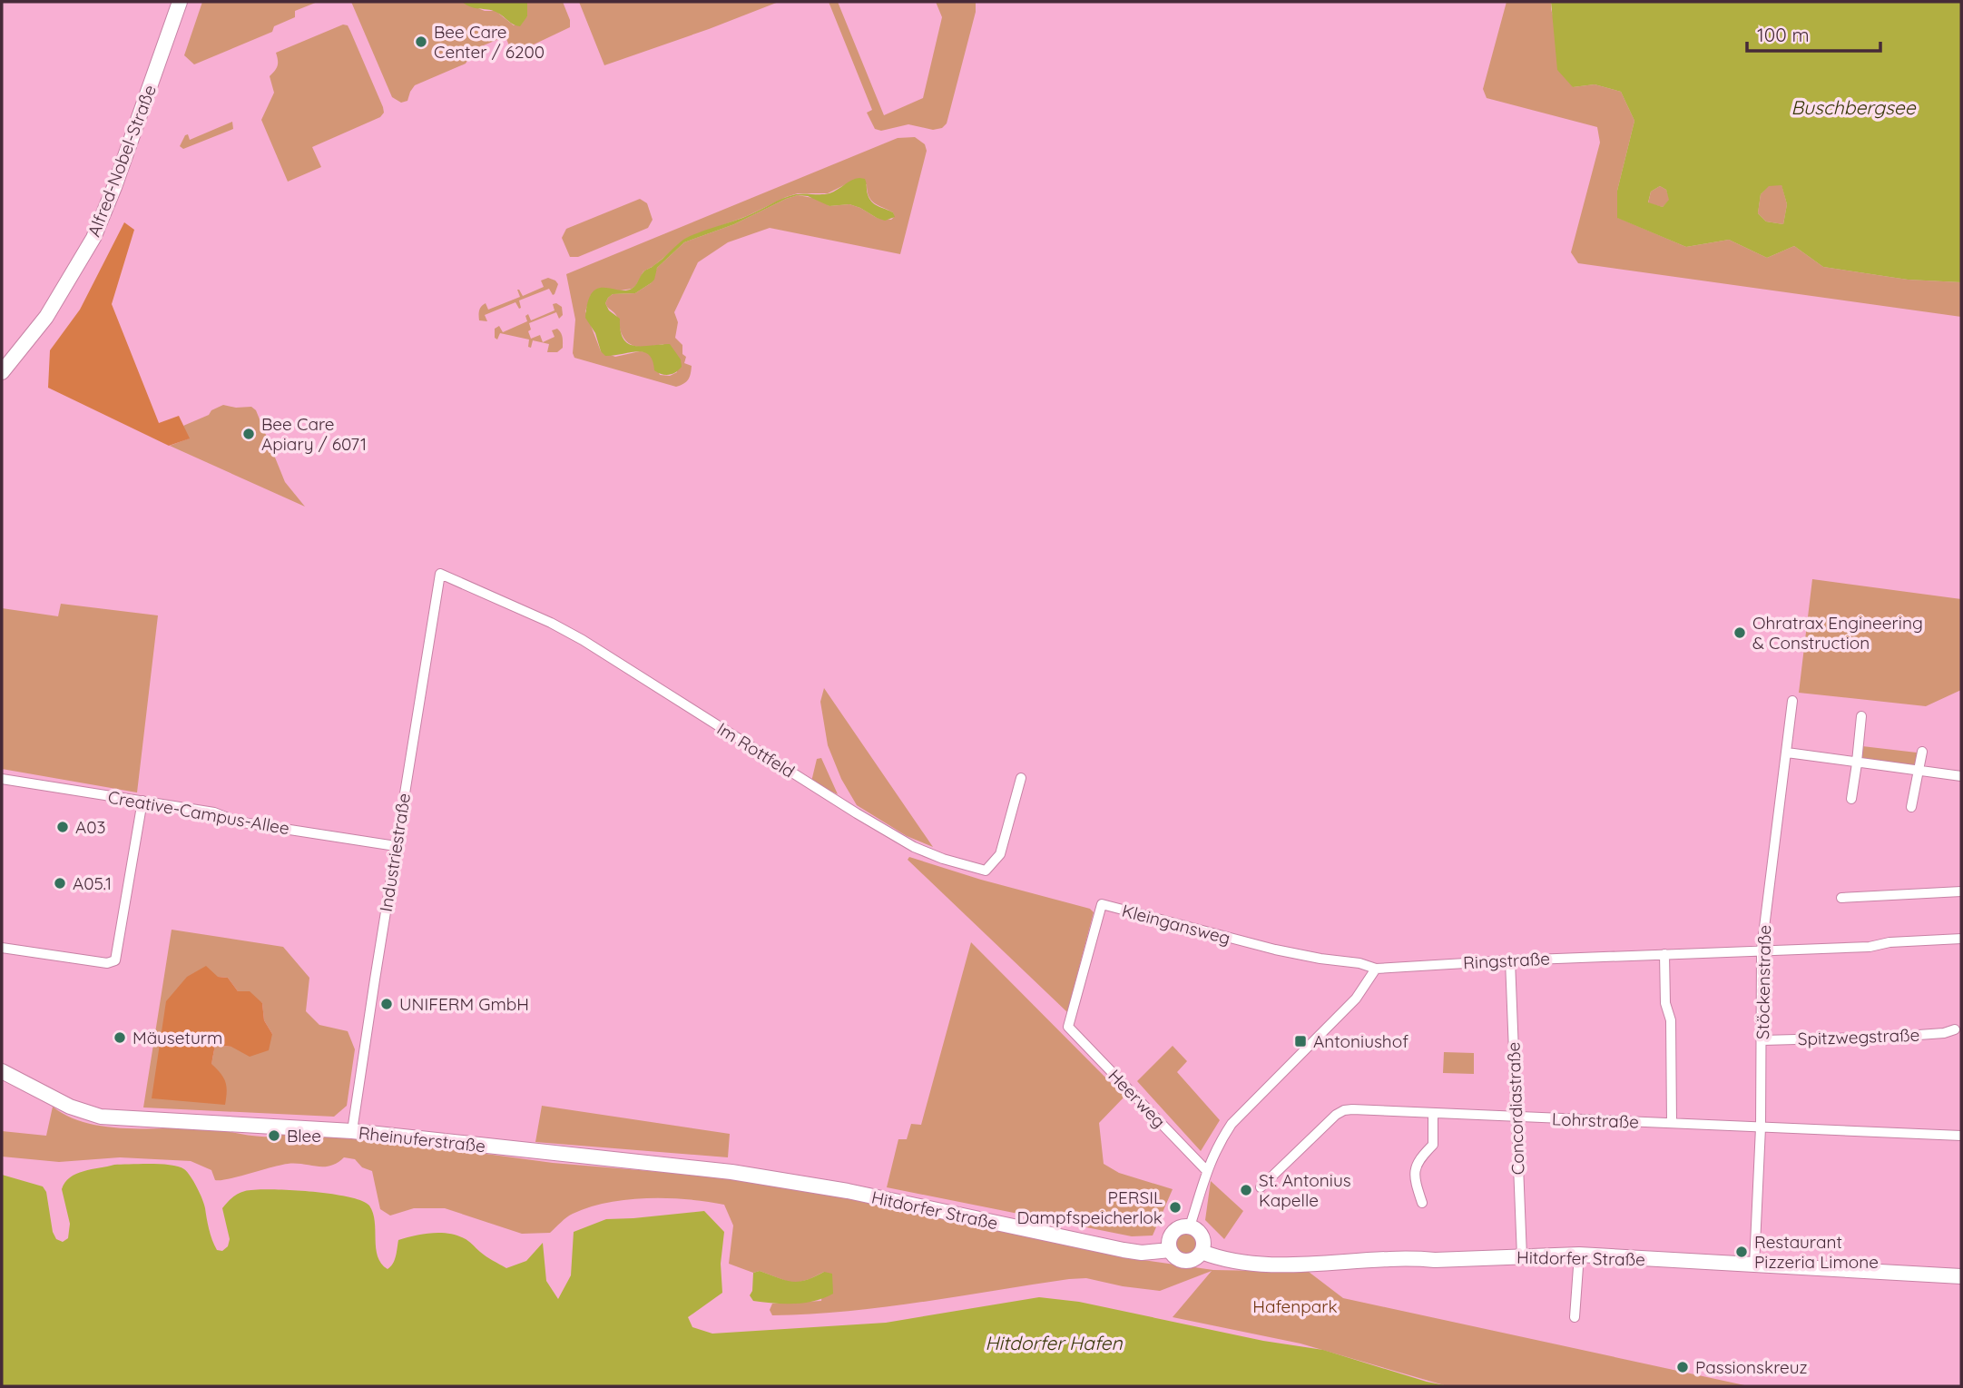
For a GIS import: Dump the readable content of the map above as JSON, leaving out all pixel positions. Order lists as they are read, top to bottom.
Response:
{
  "streets": {
    "street": [
      "Alfred-Nobel-Straße",
      "Im Rottfeld",
      "Creative-Campus-Allee",
      "Industriestraße",
      "Kleingansweg",
      "Ringstraße",
      "Stöckenstraße",
      "Spitzwegstraße",
      "Heerweg",
      "Concordiastraße",
      "Lohrstraße",
      "Rheinuferstraße",
      "Hitdorfer Straße"
    ]
  },
  "crossings": [
    ["Im Rottfeld", "Industriestraße"],
    ["Creative-Campus-Allee", "Industriestraße"],
    ["Industriestraße", "Rheinuferstraße"],
    ["Kleingansweg", "Ringstraße"],
    ["Kleingansweg", "Heerweg"],
    ["Ringstraße", "Stöckenstraße"],
    ["Ringstraße", "Concordiastraße"],
    ["Stöckenstraße", "Spitzwegstraße"],
    ["Stöckenstraße", "Lohrstraße"],
    ["Stöckenstraße", "Hitdorfer Straße"],
    ["Concordiastraße", "Lohrstraße"],
    ["Concordiastraße", "Hitdorfer Straße"],
    ["Rheinuferstraße", "Hitdorfer Straße"]
  ],
  "water": ["Buschbergsee", "Hitdorfer Hafen"],
  "parks": ["Hafenpark"],
  "places": {
    "other": [
      "Bee Care Center / 6200",
      "Bee Care Apiary / 6071",
      "Ohratrax Engineering & Construction",
      "A03",
      "A05.1",
      "UNIFERM GmbH",
      "Mäuseturm",
      "Blee",
      "St. Antonius Kapelle",
      "PERSIL Dampfspeicherlok",
      "Restaurant Pizzeria Limone",
      "Passionskreuz"
    ],
    "transit": ["Antoniushof"]
  },
  "scale_bar": "100 m"
}
